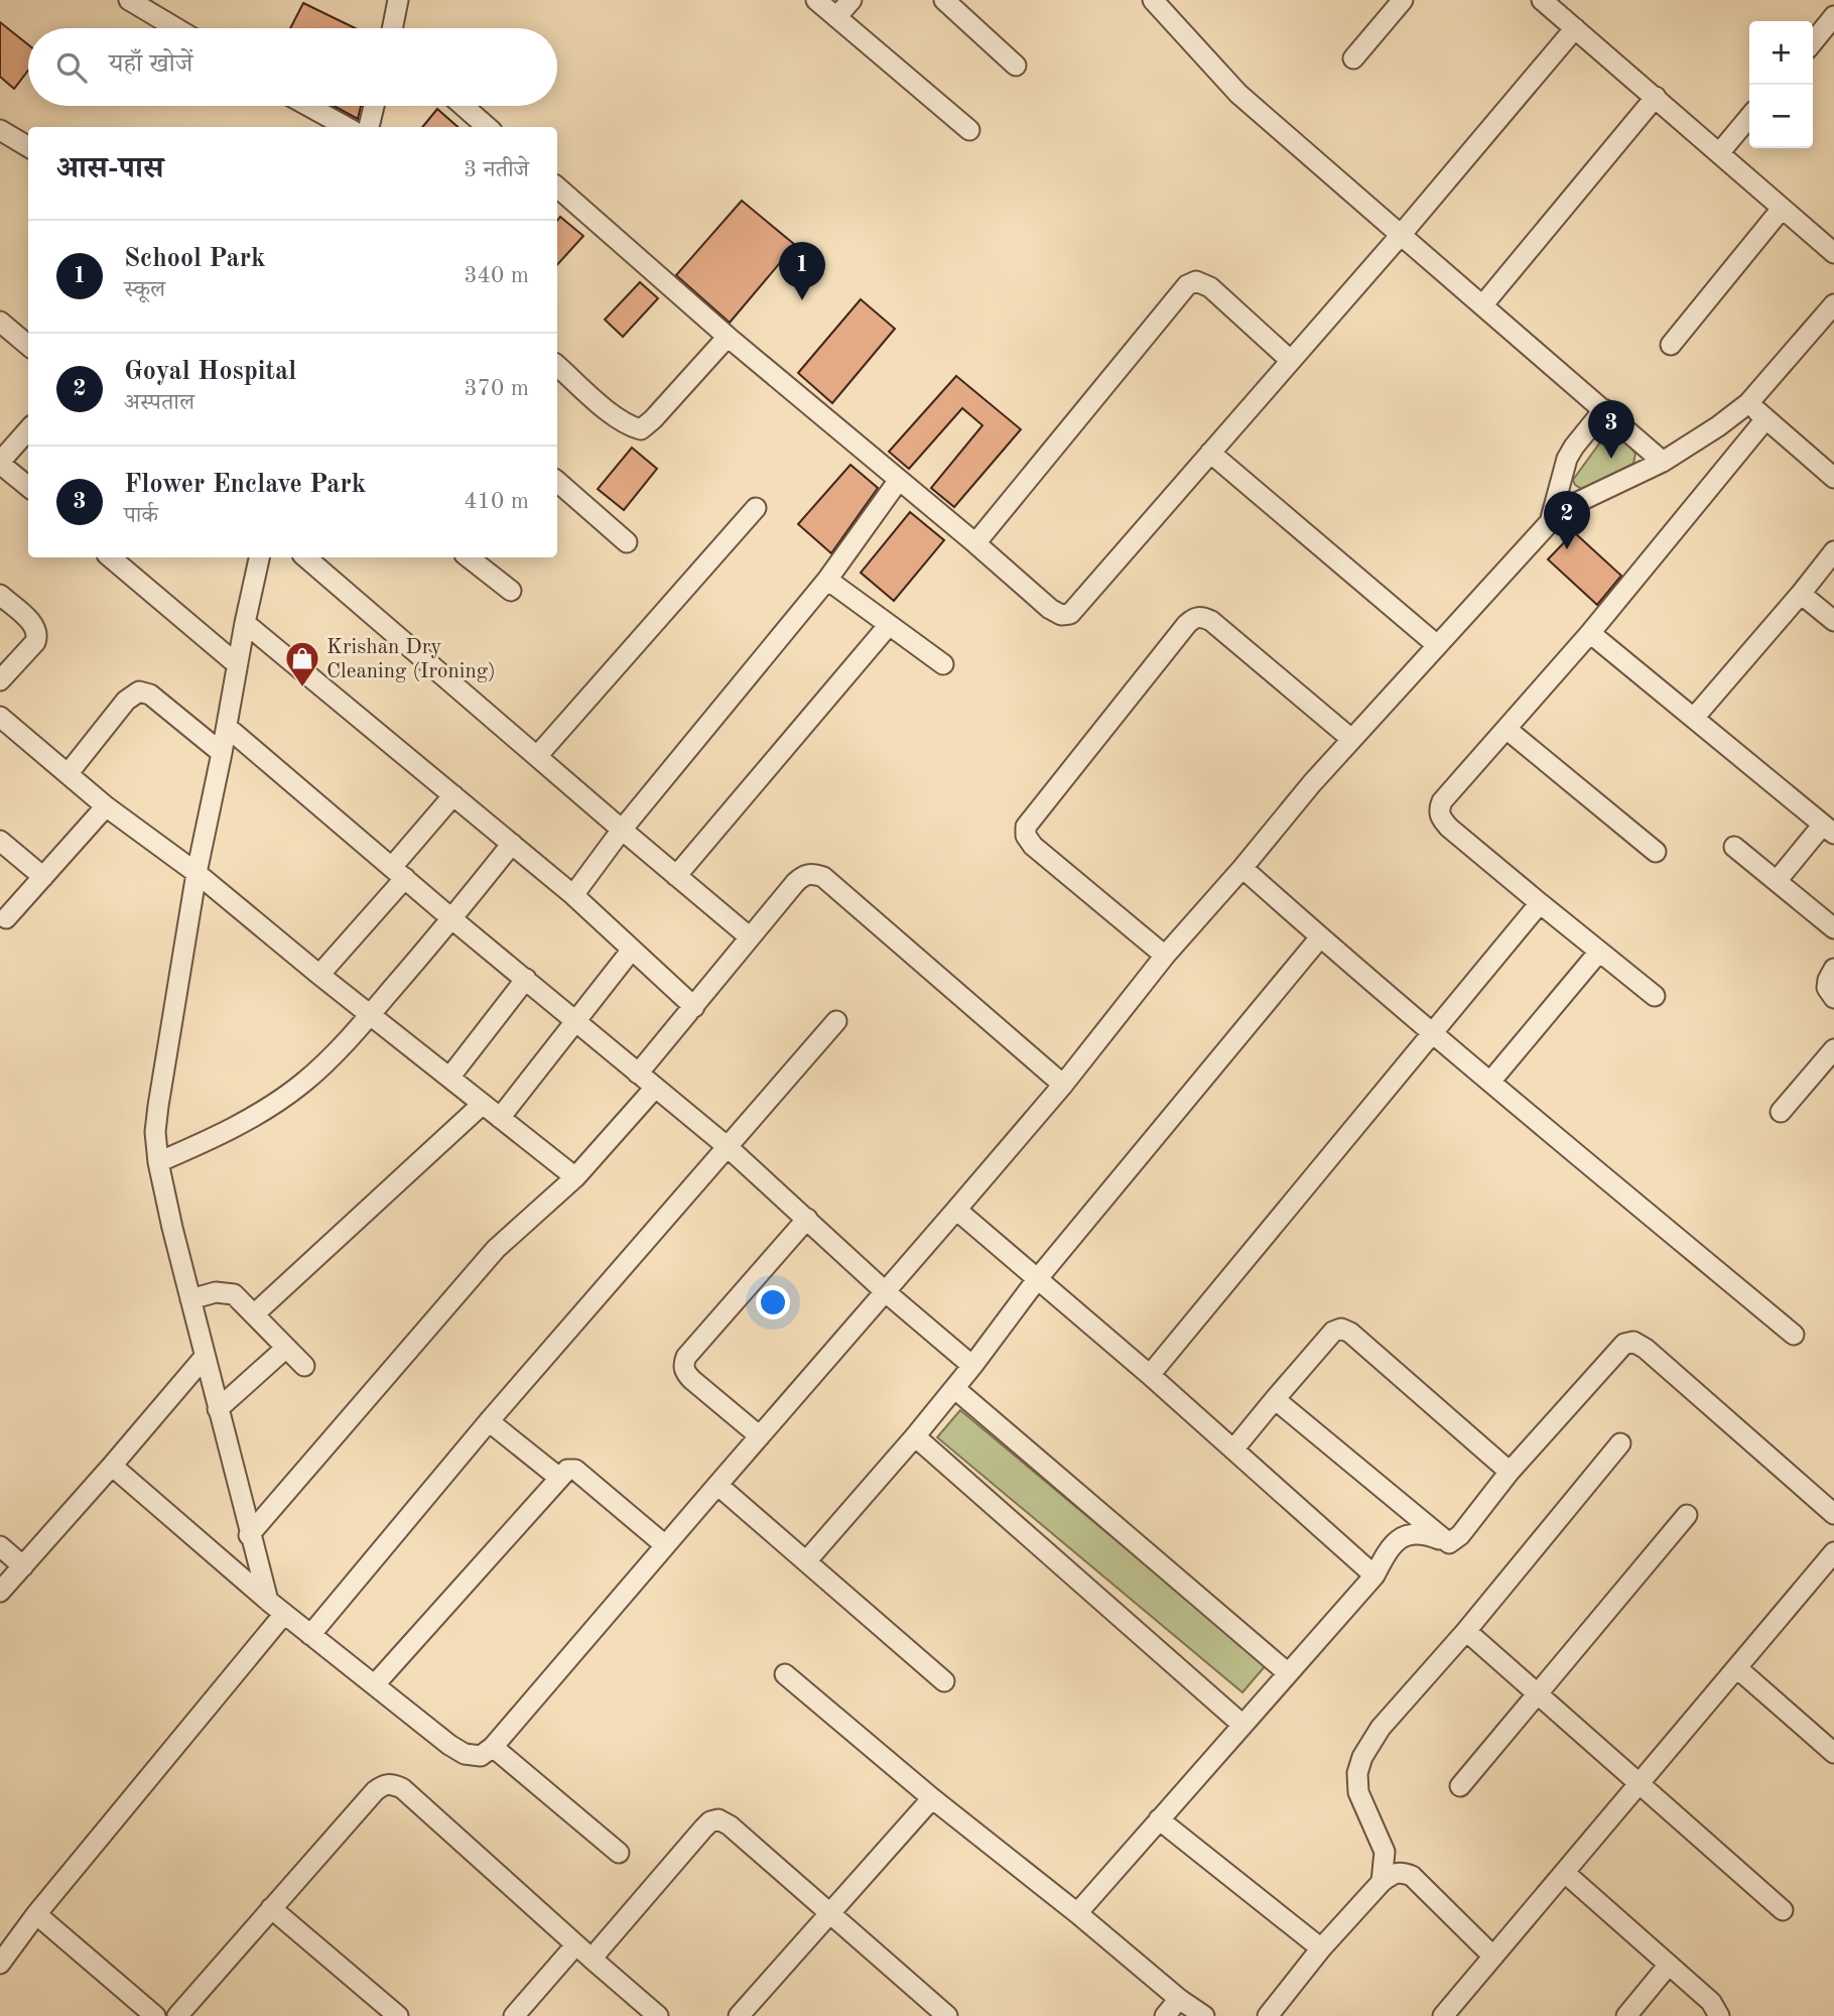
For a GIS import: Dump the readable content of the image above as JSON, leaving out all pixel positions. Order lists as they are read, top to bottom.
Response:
{
  "places": {
    "shop": ["Krishan Dry Cleaning (Ironing)"]
  },
  "page": {
    "map_buttons": ["+", "−"],
    "search": "यहाँ खोजें",
    "heading": ["आस-पास", "3 नतीजे"],
    "list": [
      {
        "mark": "1",
        "name": "School Park",
        "note": "स्कूल",
        "value": "340 m"
      },
      {
        "mark": "2",
        "name": "Goyal Hospital",
        "note": "अस्पताल",
        "value": "370 m"
      },
      {
        "mark": "3",
        "name": "Flower Enclave Park",
        "note": "पार्क",
        "value": "410 m"
      }
    ],
    "pins": ["1", "3", "2"]
  }
}
